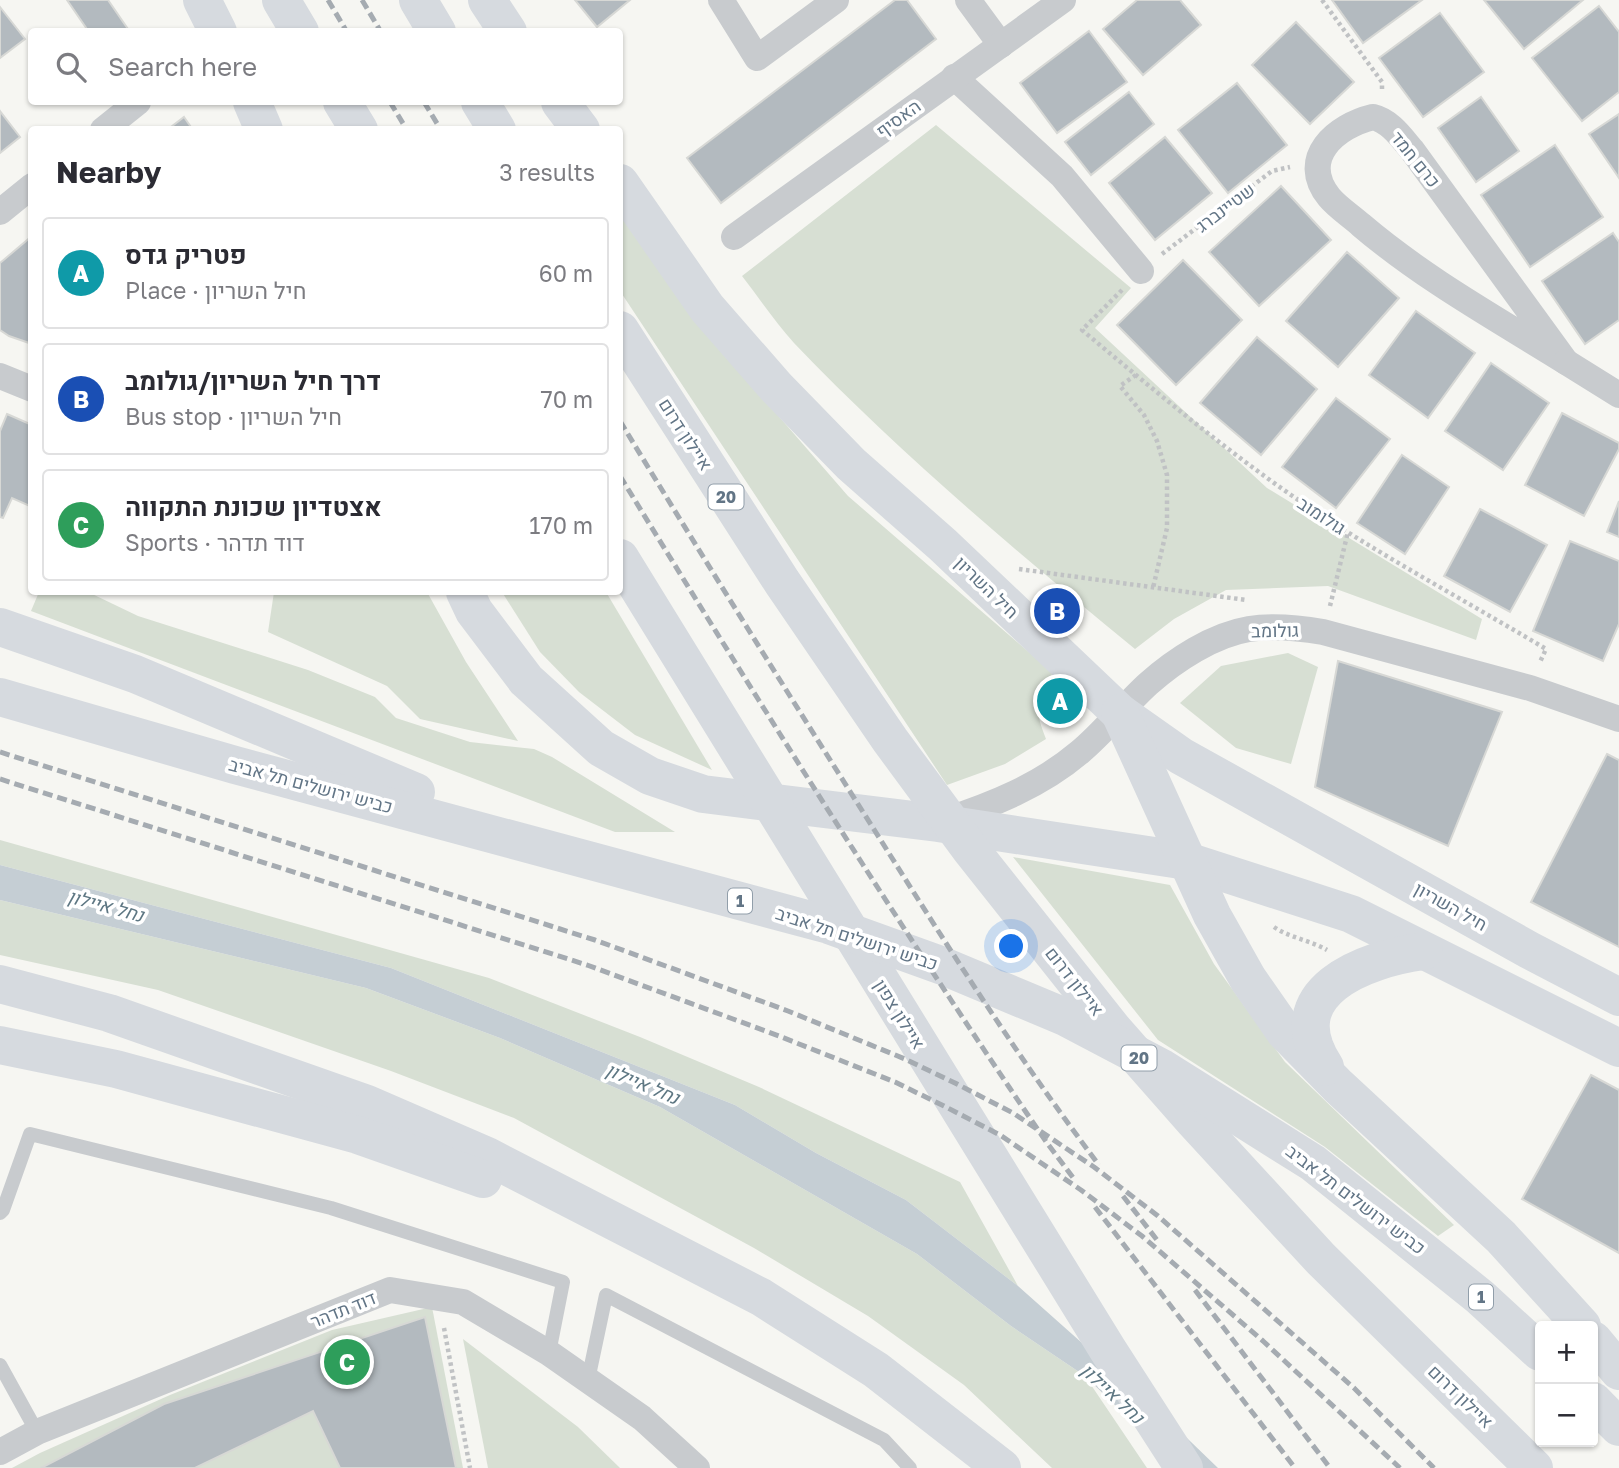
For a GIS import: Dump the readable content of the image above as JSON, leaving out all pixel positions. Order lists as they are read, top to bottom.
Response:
{
  "streets": {
    "main road": [
      "איילון דרום",
      "20",
      "חיל השריון",
      "כביש ירושלים תל אביב",
      "1",
      "איילון צפון"
    ],
    "street": [
      "האסיף",
      "כרם חמד",
      "גולומב",
      "דוד תדהר"
    ],
    "path": ["שטיינברג", "גולומוב"]
  },
  "crossings": [
    ["כרם חמד", "שטיינברג"],
    ["שטיינברג", "גולומוב"],
    ["גולומוב", "גולומב"],
    ["חיל השריון", "גולומב"]
  ],
  "water": ["נחל איילון"],
  "page": {
    "search": "Search here",
    "heading": ["Nearby", "3 results"],
    "list": [
      {
        "mark": "A",
        "name": "פטריק גדס",
        "note": "Place · חיל השריון",
        "value": "60 m"
      },
      {
        "mark": "B",
        "name": "דרך חיל השריון/גולומב",
        "note": "Bus stop · חיל השריון",
        "value": "70 m"
      },
      {
        "mark": "C",
        "name": "אצטדיון שכונת התקווה",
        "note": "Sports · דוד תדהר",
        "value": "170 m"
      }
    ],
    "pins": ["B", "A", "C"],
    "map_buttons": ["+", "−"]
  }
}
